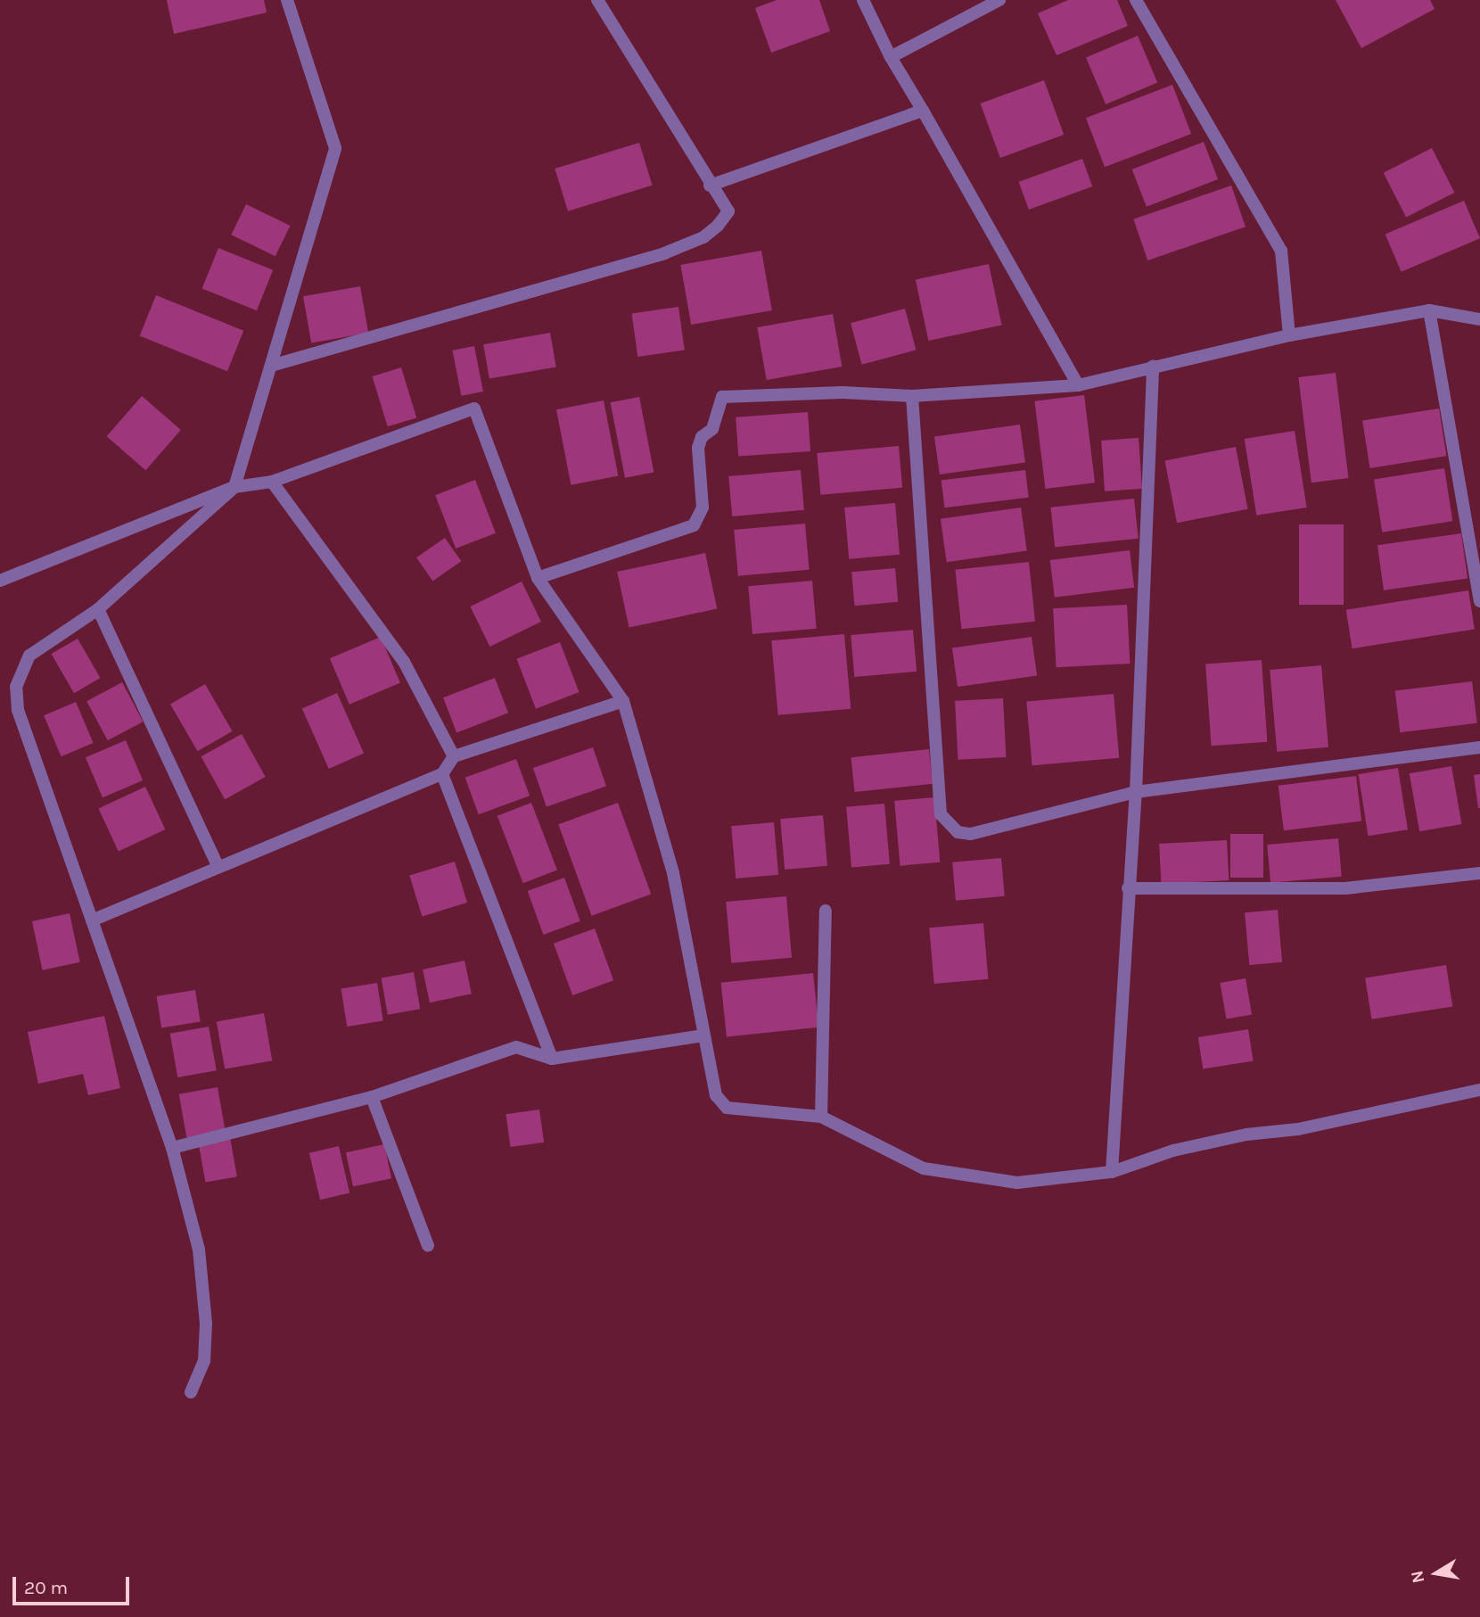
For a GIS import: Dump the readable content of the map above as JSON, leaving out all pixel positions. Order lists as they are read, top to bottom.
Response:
{
  "scale_bar": "20 m",
  "north": "left"
}
